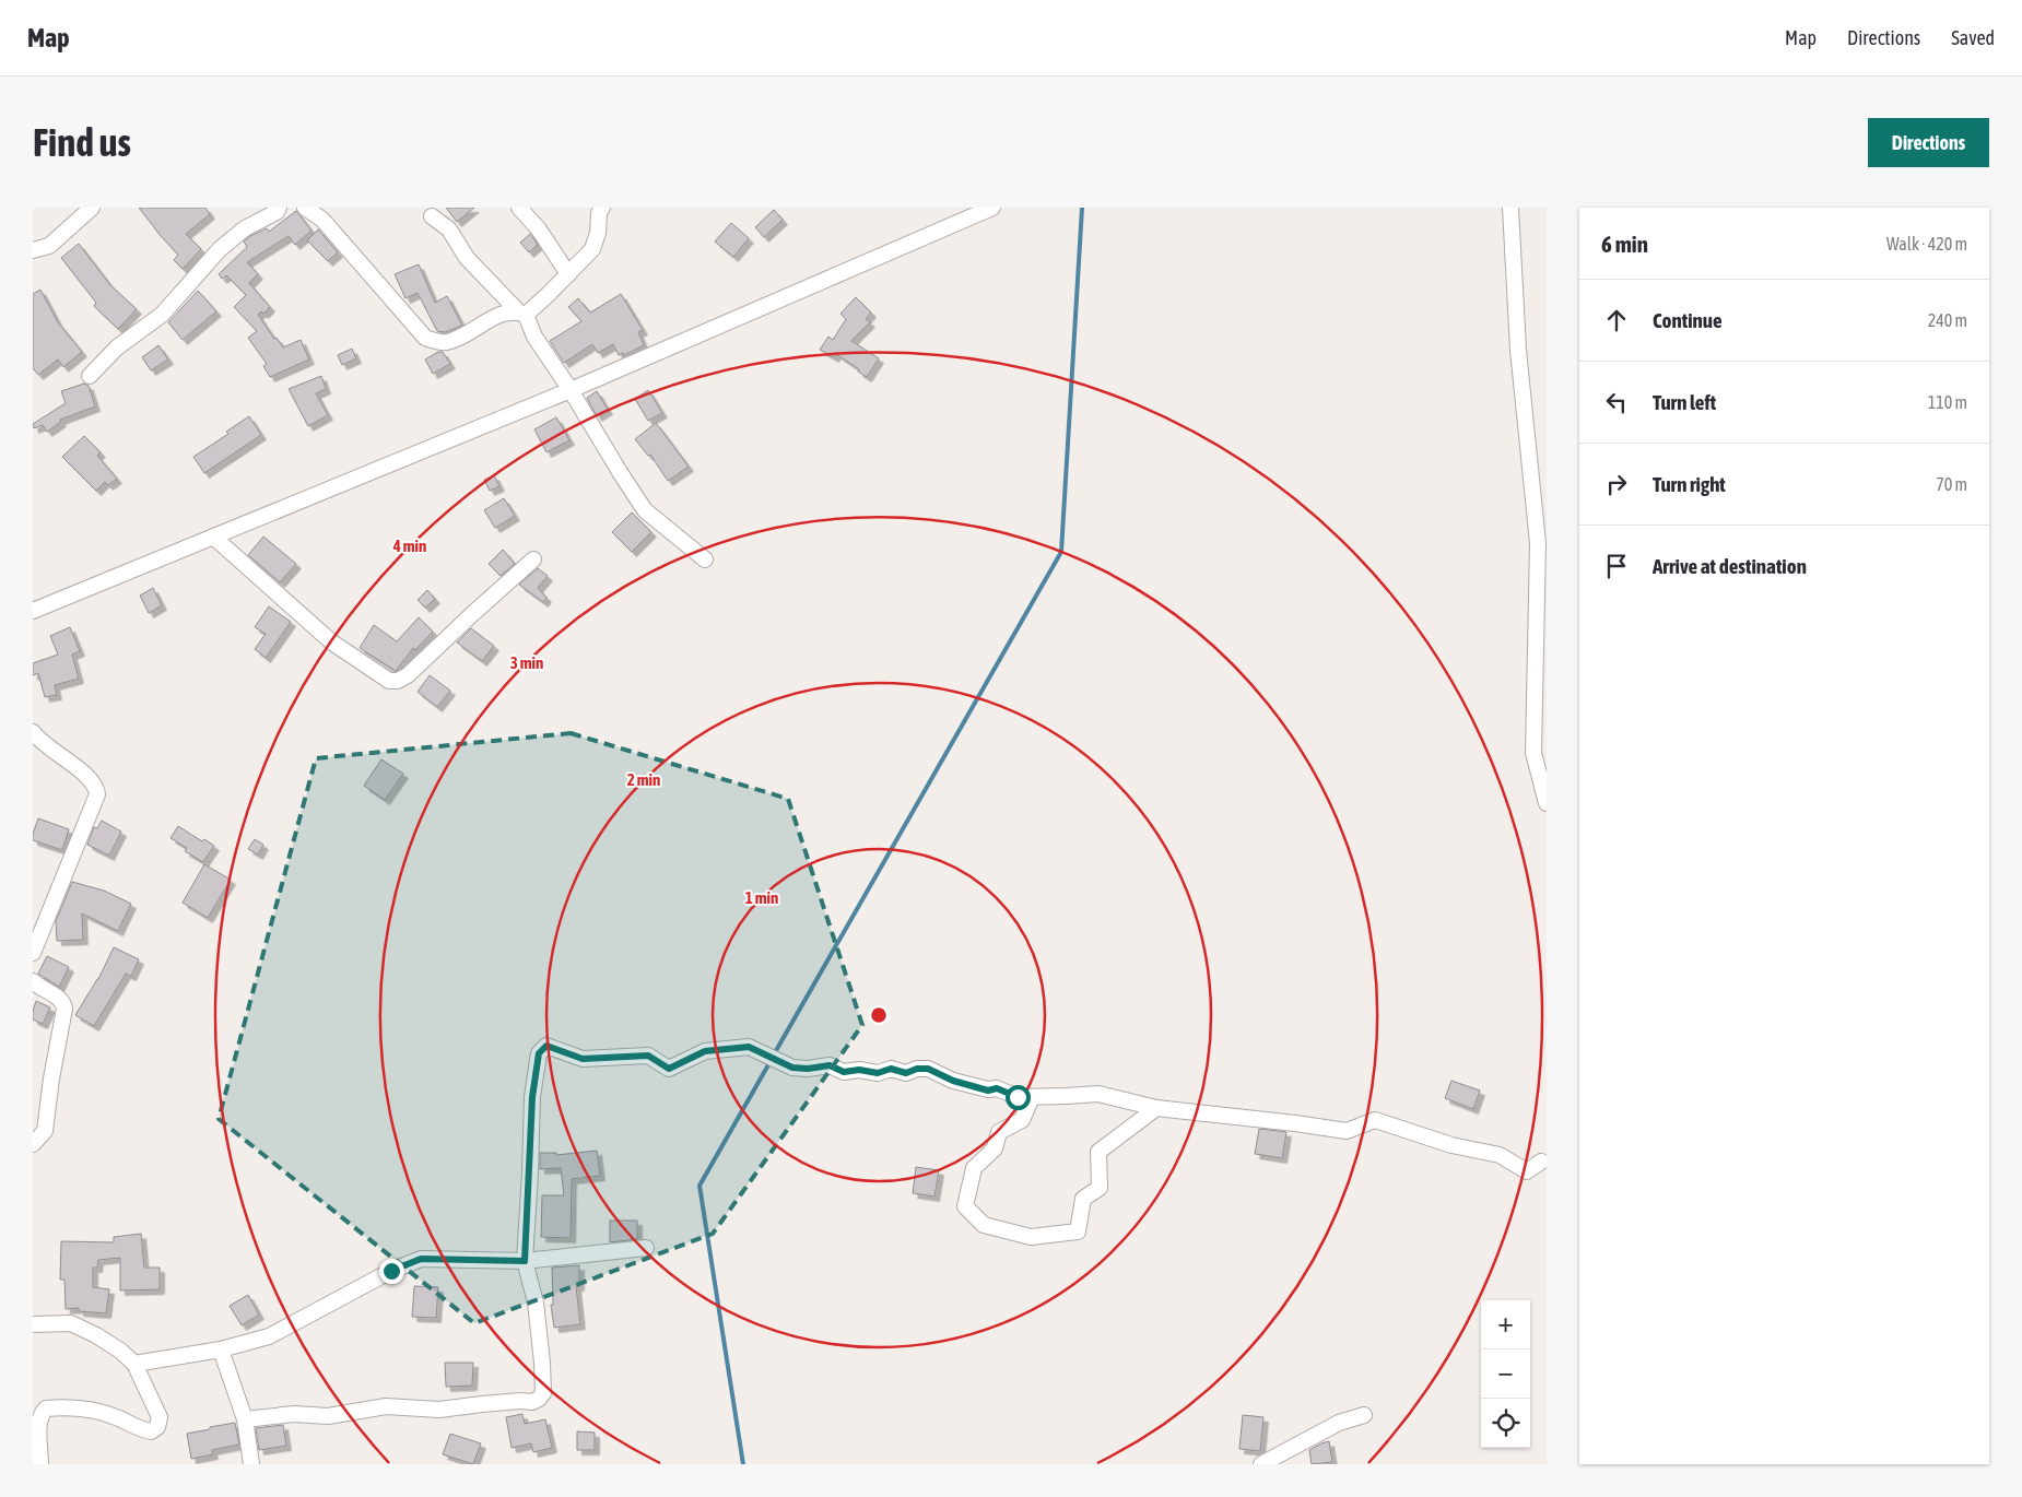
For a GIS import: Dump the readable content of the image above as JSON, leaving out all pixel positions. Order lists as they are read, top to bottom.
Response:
{
  "page": {
    "header": "Map",
    "nav": ["Map", "Directions", "Saved"],
    "buttons": "Directions",
    "title": "Find us",
    "heading": ["6 min", "Walk · 420 m"],
    "list": [
      ["Continue", "240 m"],
      ["Turn left", "110 m"],
      ["Turn right", "70 m"],
      "Arrive at destination"
    ],
    "map_buttons": ["+", "−"]
  },
  "rings": [
    "4 min",
    "3 min",
    "2 min",
    "1 min"
  ]
}
